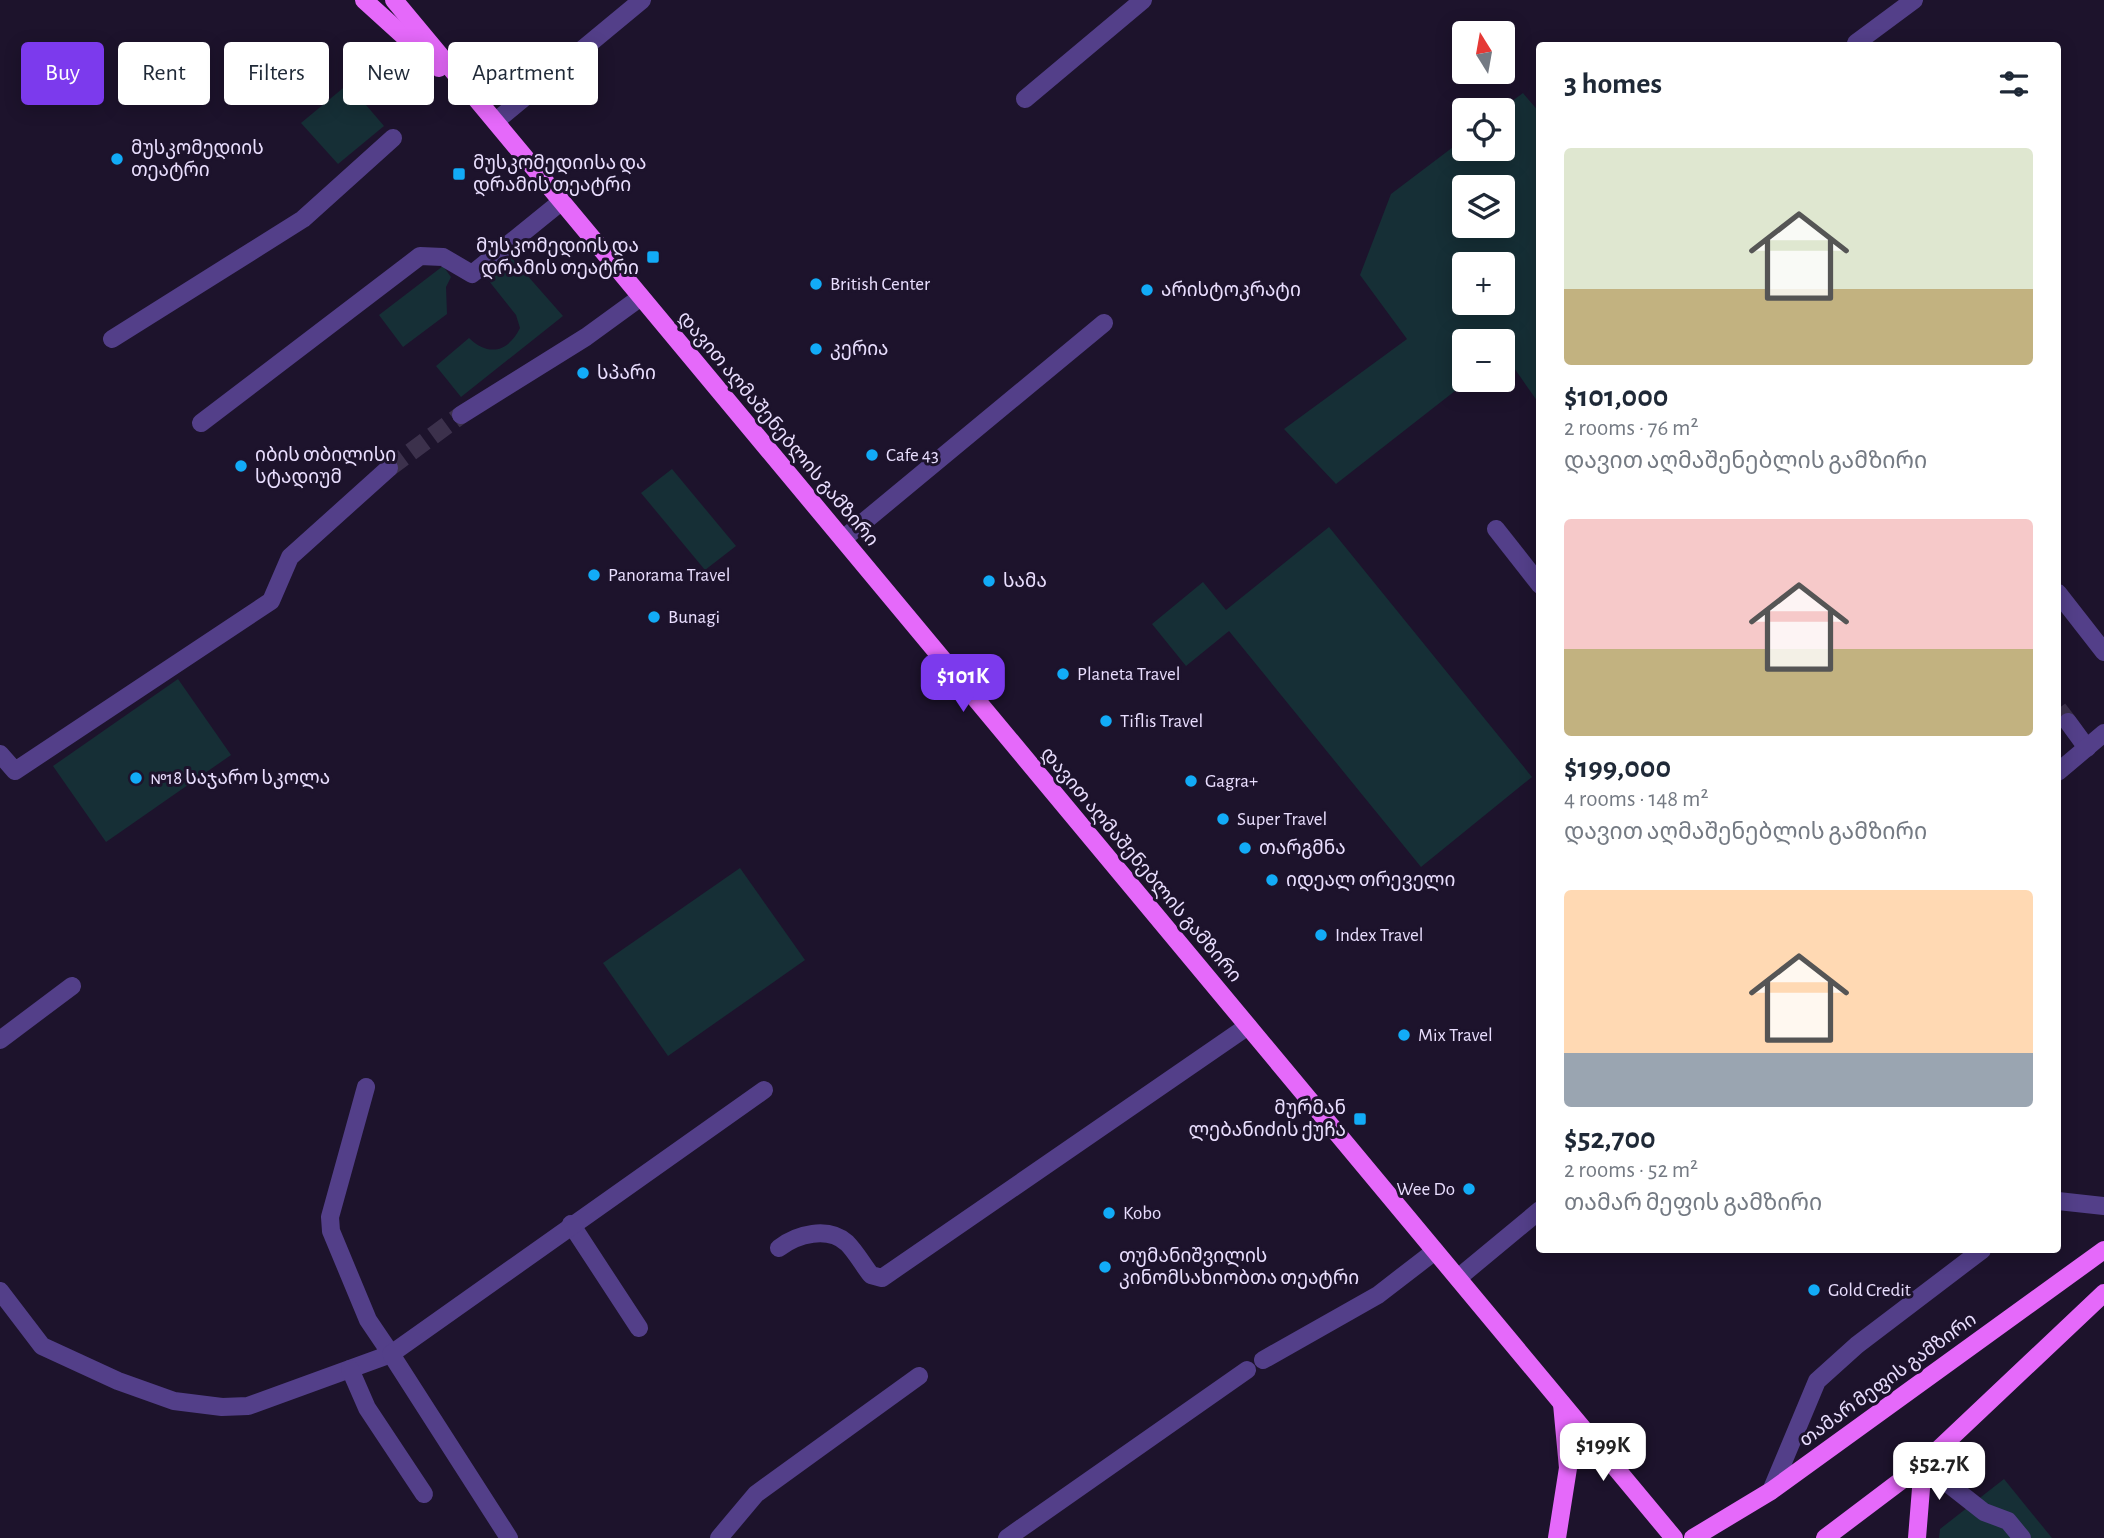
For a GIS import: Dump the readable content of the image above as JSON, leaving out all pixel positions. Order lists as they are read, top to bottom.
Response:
{
  "streets": {
    "main road": ["დავით აღმაშენებლის გამზირი", "თამარ მეფის გამზირი"]
  },
  "places": {
    "other": [
      "მუსკომედიის თეატრი",
      "British Center",
      "არისტოკრატი",
      "კერია",
      "სპარი",
      "Cafe 43",
      "იბის თბილისი სტადიუმ",
      "Panorama Travel",
      "სამა",
      "Bunagi",
      "Planeta Travel",
      "Tiflis Travel",
      "№18 საჯარო სკოლა",
      "Gagra+",
      "Super Travel",
      "თარგმნა",
      "იდეალ თრეველი",
      "Index Travel",
      "Mix Travel",
      "Wee Do",
      "Kobo",
      "თუმანიშვილის კინომსახიობთა თეატრი",
      "Gold Credit"
    ],
    "transit": ["მუსკომედიისა და დრამის თეატრი", "მუსკომედიის და დრამის თეატრი", "მურმან ლებანიძის ქუჩა"]
  },
  "north": "top",
  "page": {
    "map_buttons": ["+", "−"],
    "chip": [
      "Buy",
      "Rent",
      "Filters",
      "New",
      "Apartment"
    ],
    "heading": "3 homes",
    "list": [
      {
        "name": "$101,000",
        "note": "2 rooms · 76 m² · დავით აღმაშენებლის გამზირი"
      },
      {
        "name": "$199,000",
        "note": "4 rooms · 148 m² · დავით აღმაშენებლის გამზირი"
      },
      {
        "name": "$52,700",
        "note": "2 rooms · 52 m² · თამარ მეფის გამზირი"
      }
    ],
    "price": ["$101K", "$199K", "$52.7K"]
  }
}
